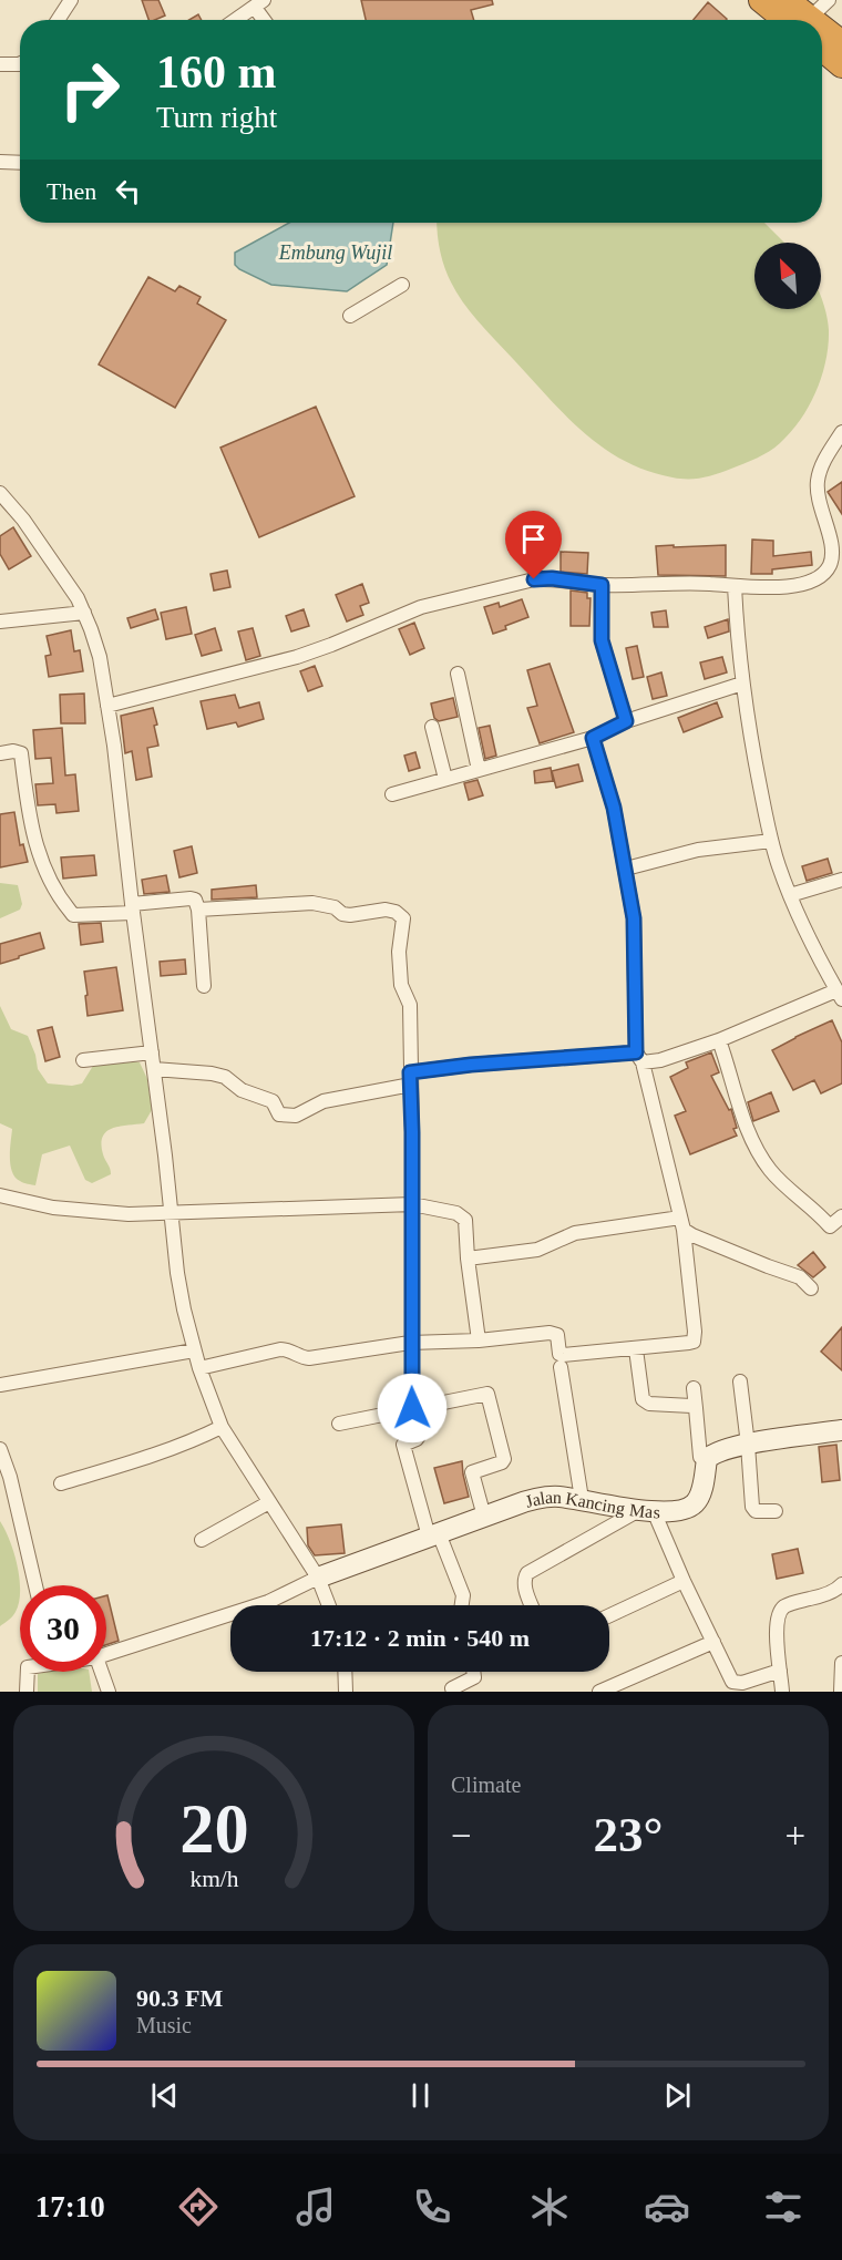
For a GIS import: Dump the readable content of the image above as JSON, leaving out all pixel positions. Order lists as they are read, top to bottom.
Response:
{
  "streets": {
    "street": ["Jalan Kancing Mas"]
  },
  "water": ["Embung Wujil"],
  "north": "top left",
  "page": {
    "turn": ["160 m", "Turn right"],
    "then": "Then",
    "limit": "30",
    "trip": "17:12 · 2 min · 540 m",
    "tile": "Climate",
    "heat": ["−", "23°", "+"],
    "song": ["90.3 FM", "Music"],
    "tabs": "17:10",
    "gauge": ["20", "km/h"]
  }
}
